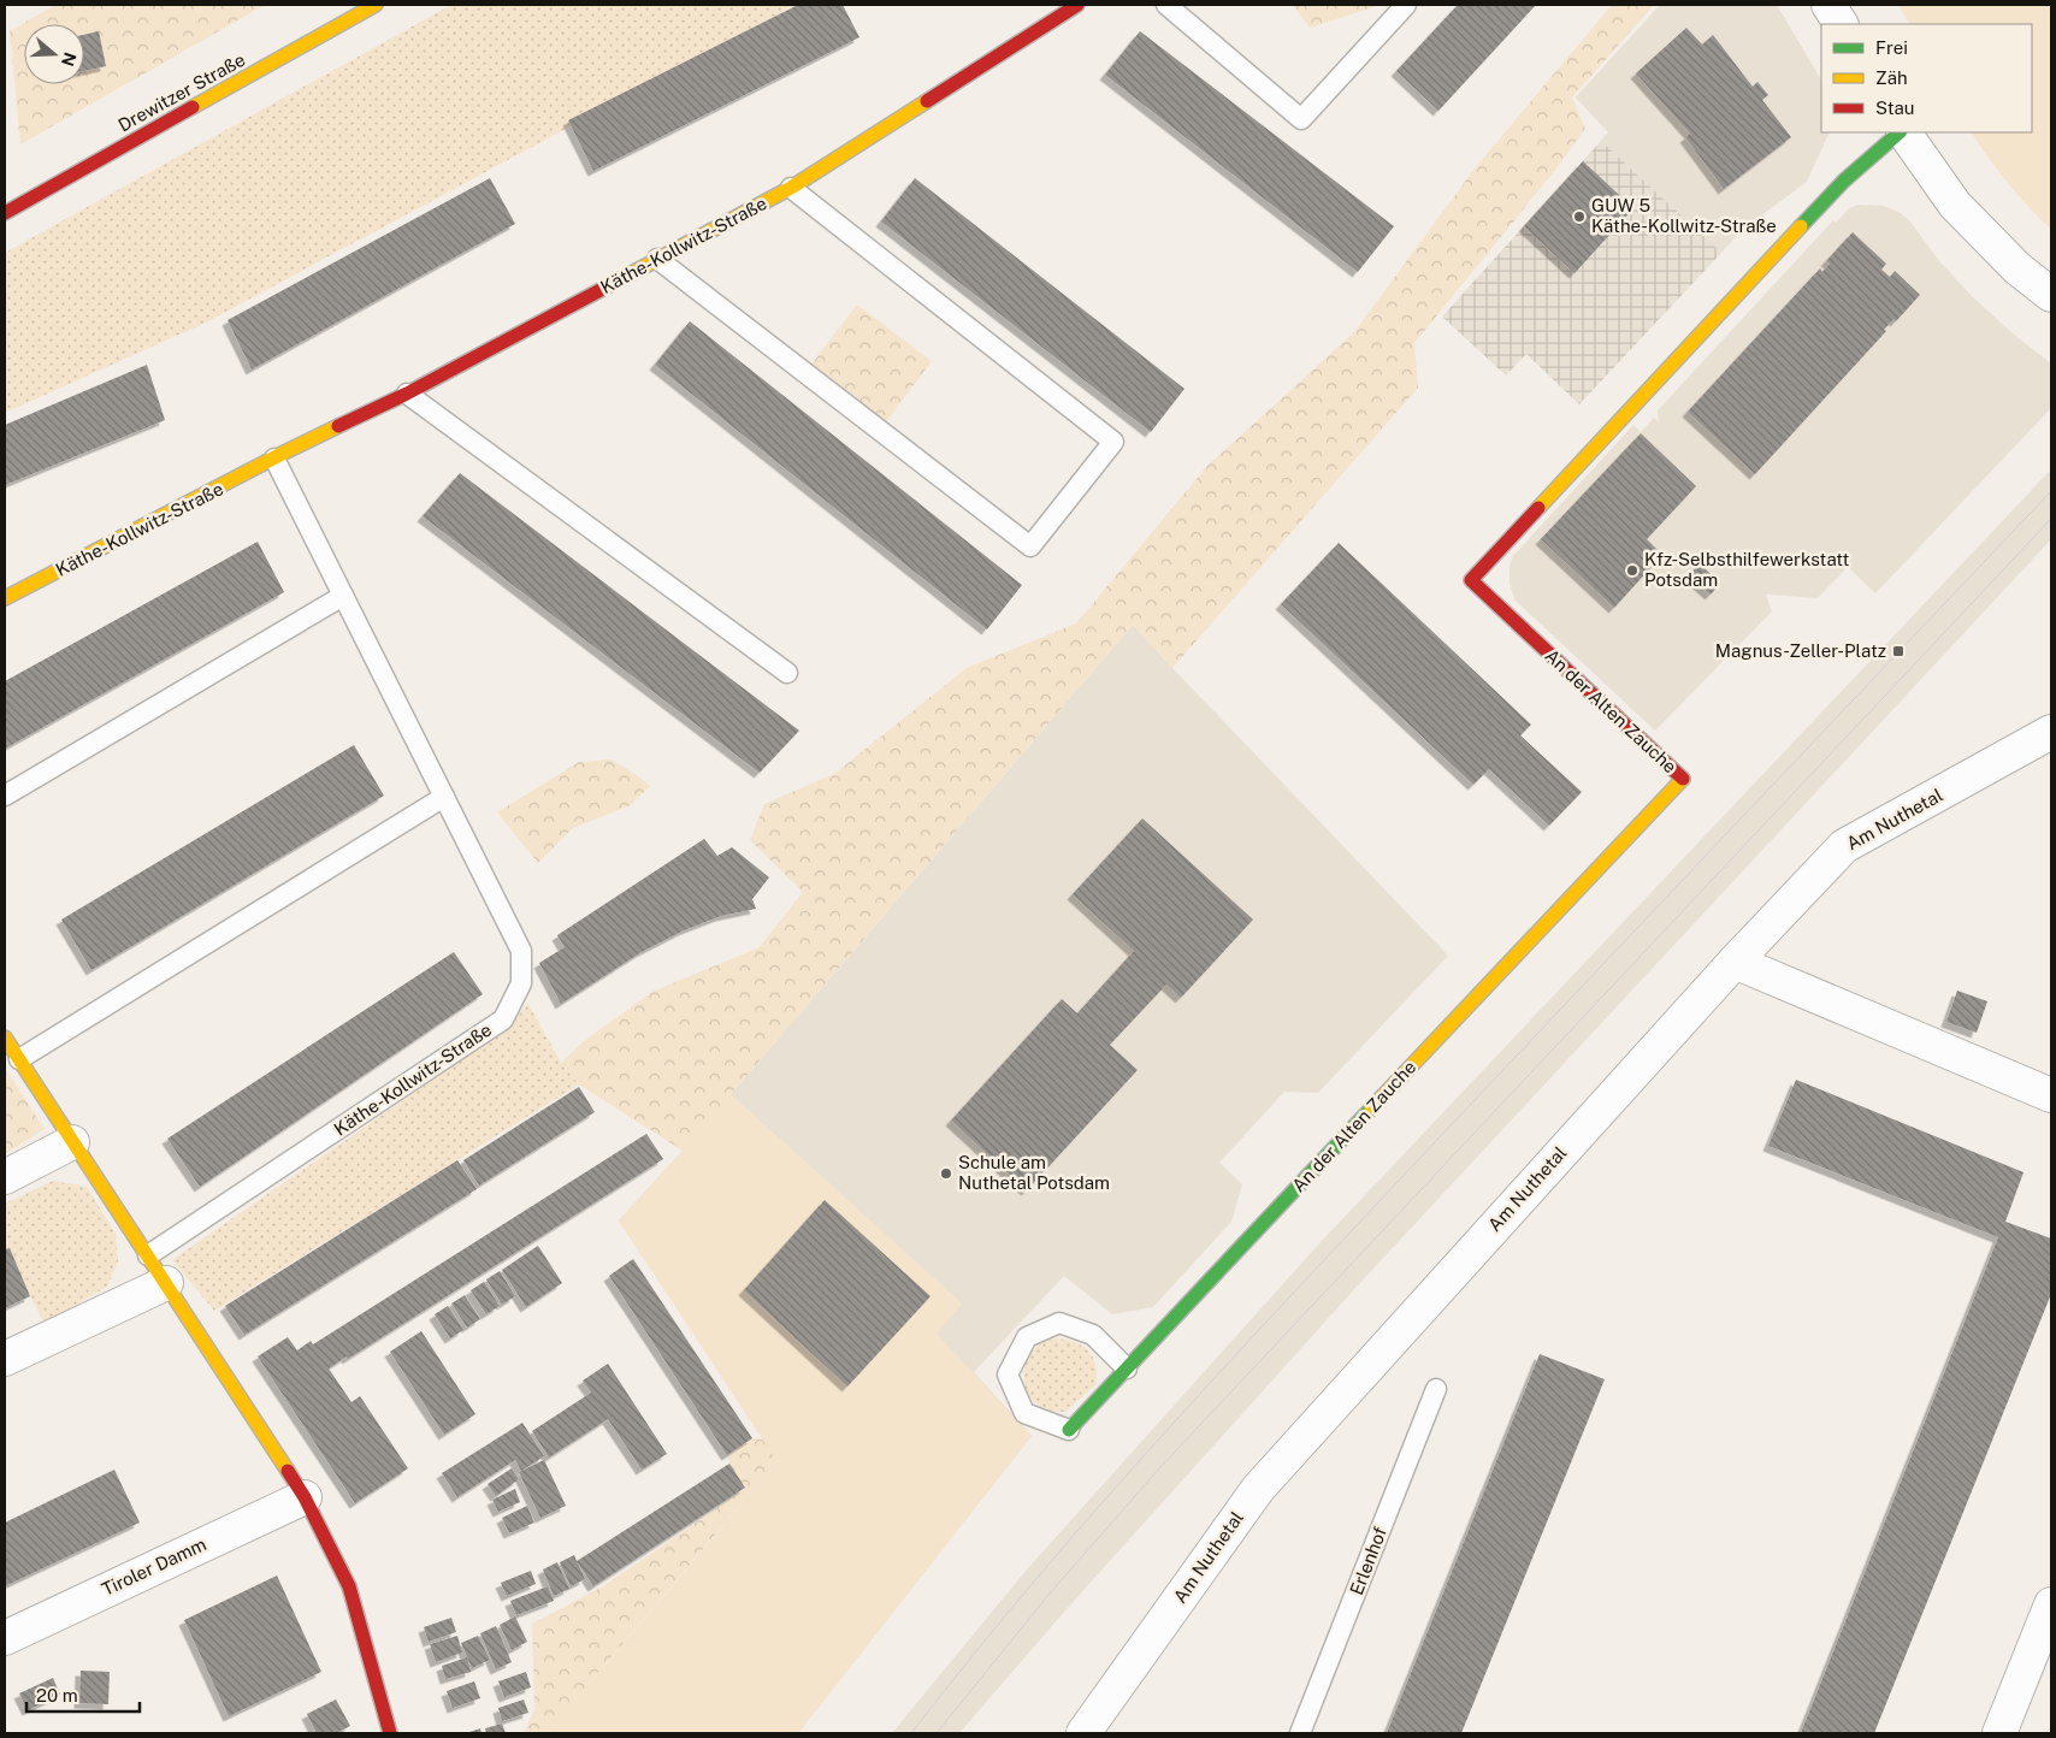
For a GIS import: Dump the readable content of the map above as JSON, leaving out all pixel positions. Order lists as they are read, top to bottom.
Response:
{
  "streets": {
    "street": [
      "Drewitzer Straße",
      "Käthe-Kollwitz-Straße",
      "An der Alten Zauche",
      "Am Nuthetal",
      "Tiroler Damm"
    ],
    "lane": ["Erlenhof"]
  },
  "places": {
    "other": ["GUW 5 Käthe-Kollwitz-Straße", "Kfz-Selbsthilfewerkstatt Potsdam", "Schule am Nuthetal Potsdam"],
    "transit": ["Magnus-Zeller-Platz"]
  },
  "legend": ["Frei", "Zäh", "Stau"],
  "scale_bar": "20 m",
  "north": "right"
}
